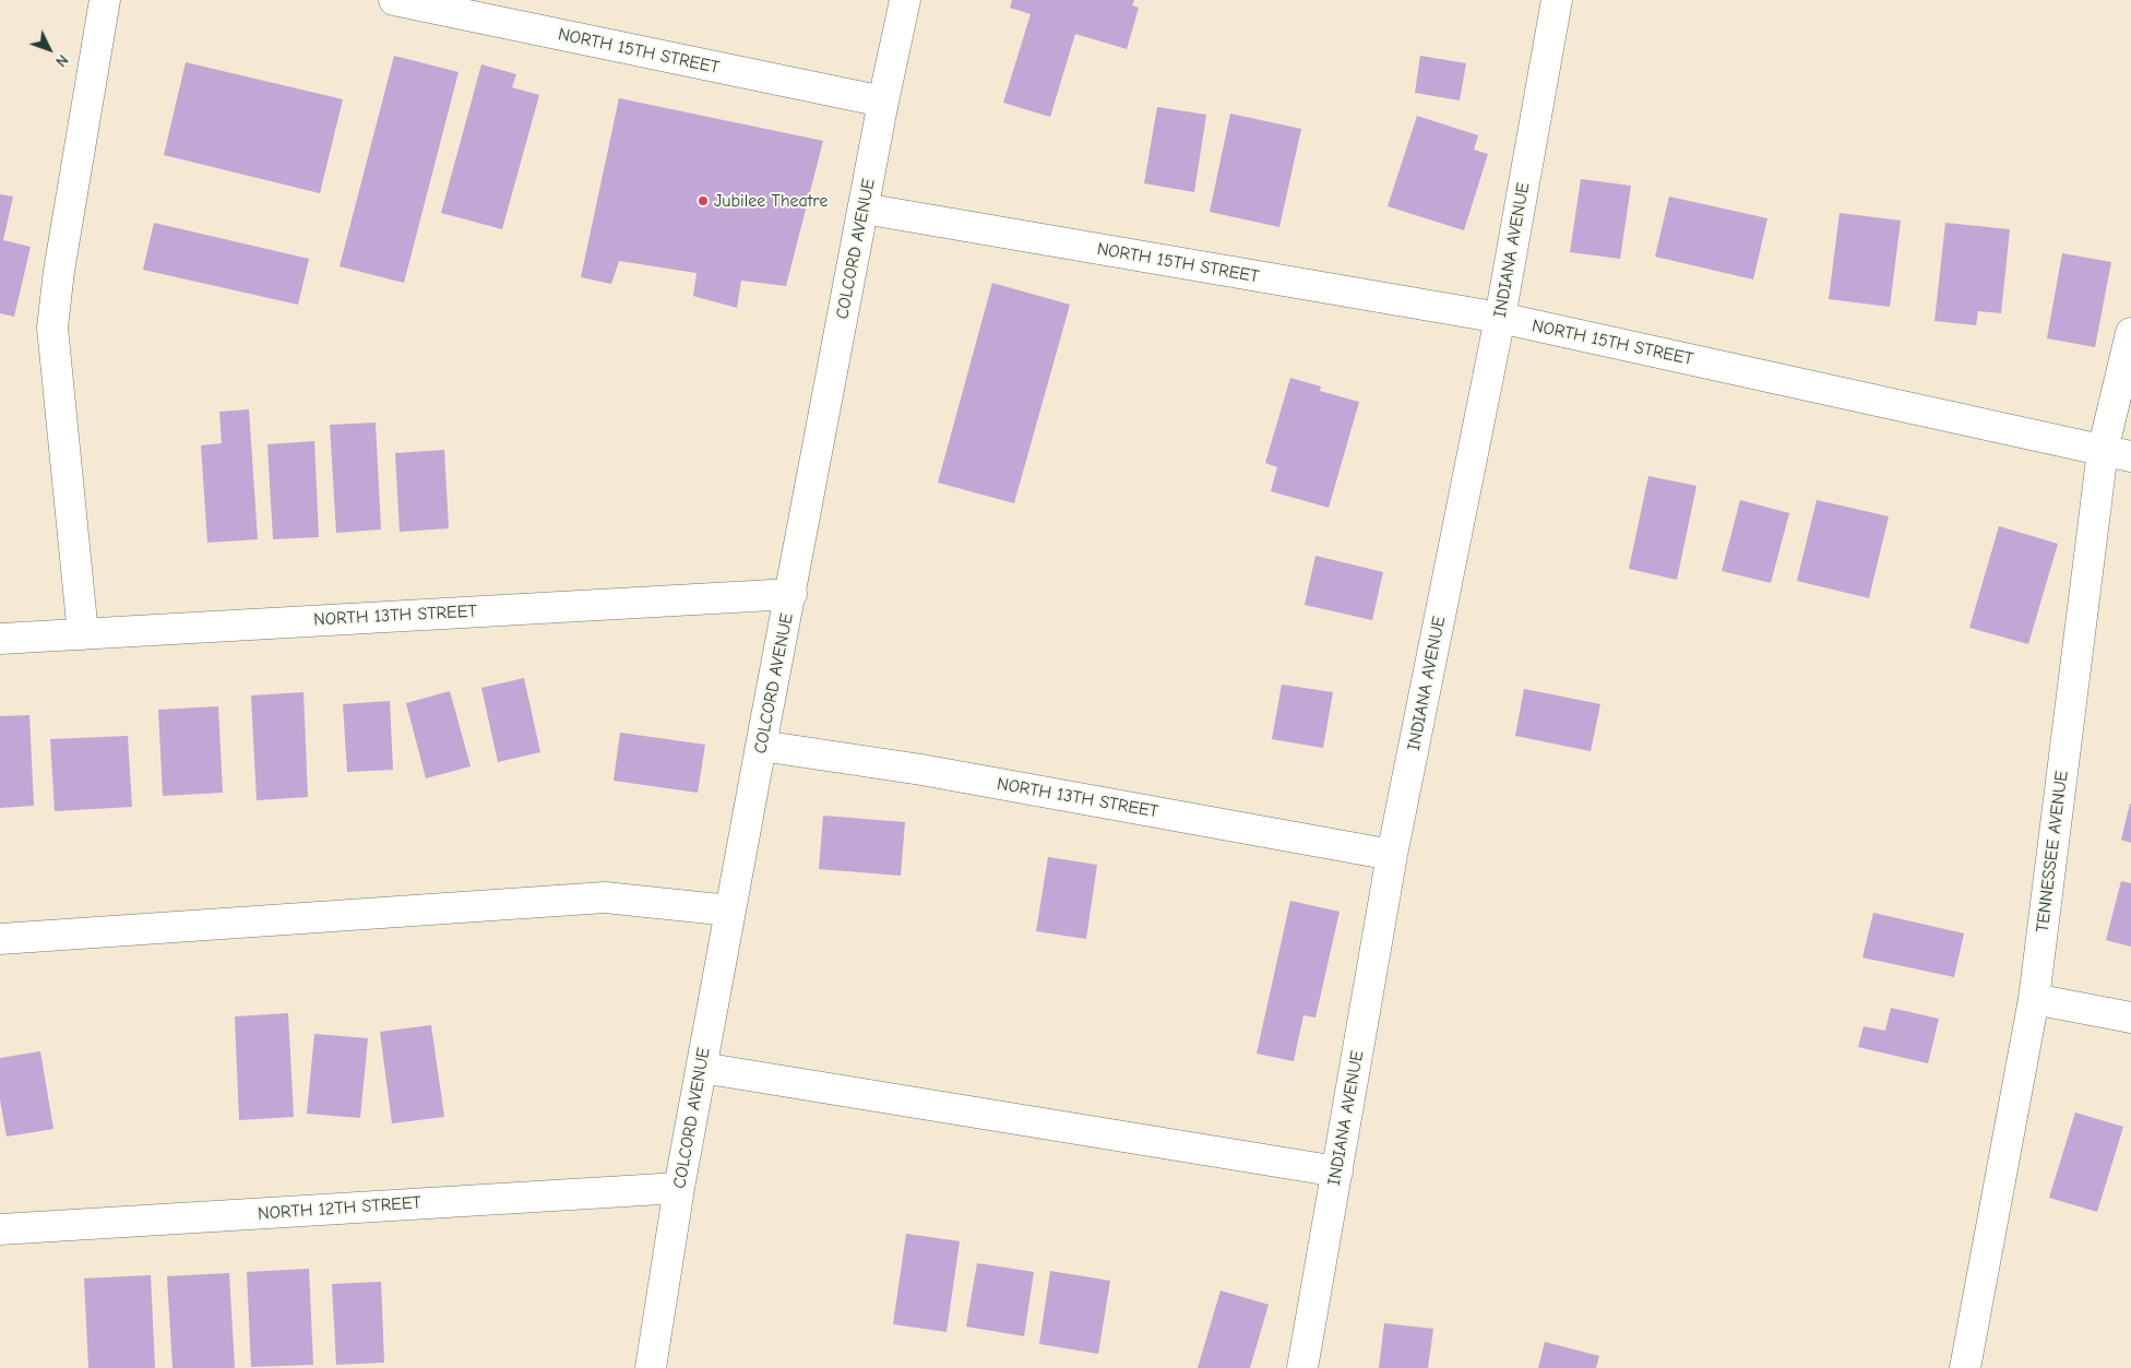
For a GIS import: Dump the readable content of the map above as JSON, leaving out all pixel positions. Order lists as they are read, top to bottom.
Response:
{
  "streets": {
    "street": [
      "NORTH 15TH STREET",
      "COLCORD AVENUE",
      "INDIANA AVENUE",
      "NORTH 13TH STREET",
      "TENNESSEE AVENUE",
      "NORTH 12TH STREET"
    ]
  },
  "crossings": [
    ["NORTH 15TH STREET", "COLCORD AVENUE"],
    ["NORTH 15TH STREET", "INDIANA AVENUE"],
    ["NORTH 15TH STREET", "TENNESSEE AVENUE"],
    ["COLCORD AVENUE", "NORTH 13TH STREET"],
    ["COLCORD AVENUE", "NORTH 12TH STREET"],
    ["INDIANA AVENUE", "NORTH 13TH STREET"]
  ],
  "places": ["Jubilee Theatre"],
  "north": "bottom right"
}
